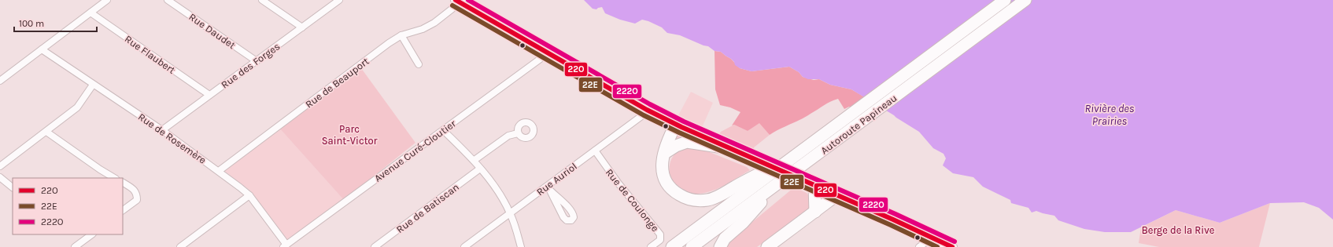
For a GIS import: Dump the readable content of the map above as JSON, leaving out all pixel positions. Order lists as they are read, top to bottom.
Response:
{
  "streets": {
    "highway": ["Autoroute Papineau"],
    "street": [
      "Rue Daudet",
      "Rue Flaubert",
      "Rue des Forges",
      "Rue de Beauport",
      "Rue de Rosemère",
      "Avenue Curé-Cloutier",
      "Rue Auriol",
      "Rue de Coulonge",
      "Rue de Batiscan"
    ]
  },
  "crossings": [
    ["Rue Daudet", "Rue des Forges"],
    ["Rue Flaubert", "Rue des Forges"],
    ["Rue des Forges", "Rue de Rosemère"],
    ["Rue de Beauport", "Rue de Rosemère"],
    ["Rue de Rosemère", "Avenue Curé-Cloutier"],
    ["Rue Auriol", "Rue de Coulonge"]
  ],
  "water": ["Rivière des Prairies"],
  "parks": ["Parc Saint-Victor", "Berge de la Rive"],
  "lines": ["transit line 22O", "transit line 222O", "transit line 22E"],
  "legend": ["22O", "22E", "222O"],
  "scale_bar": "100 m"
}
